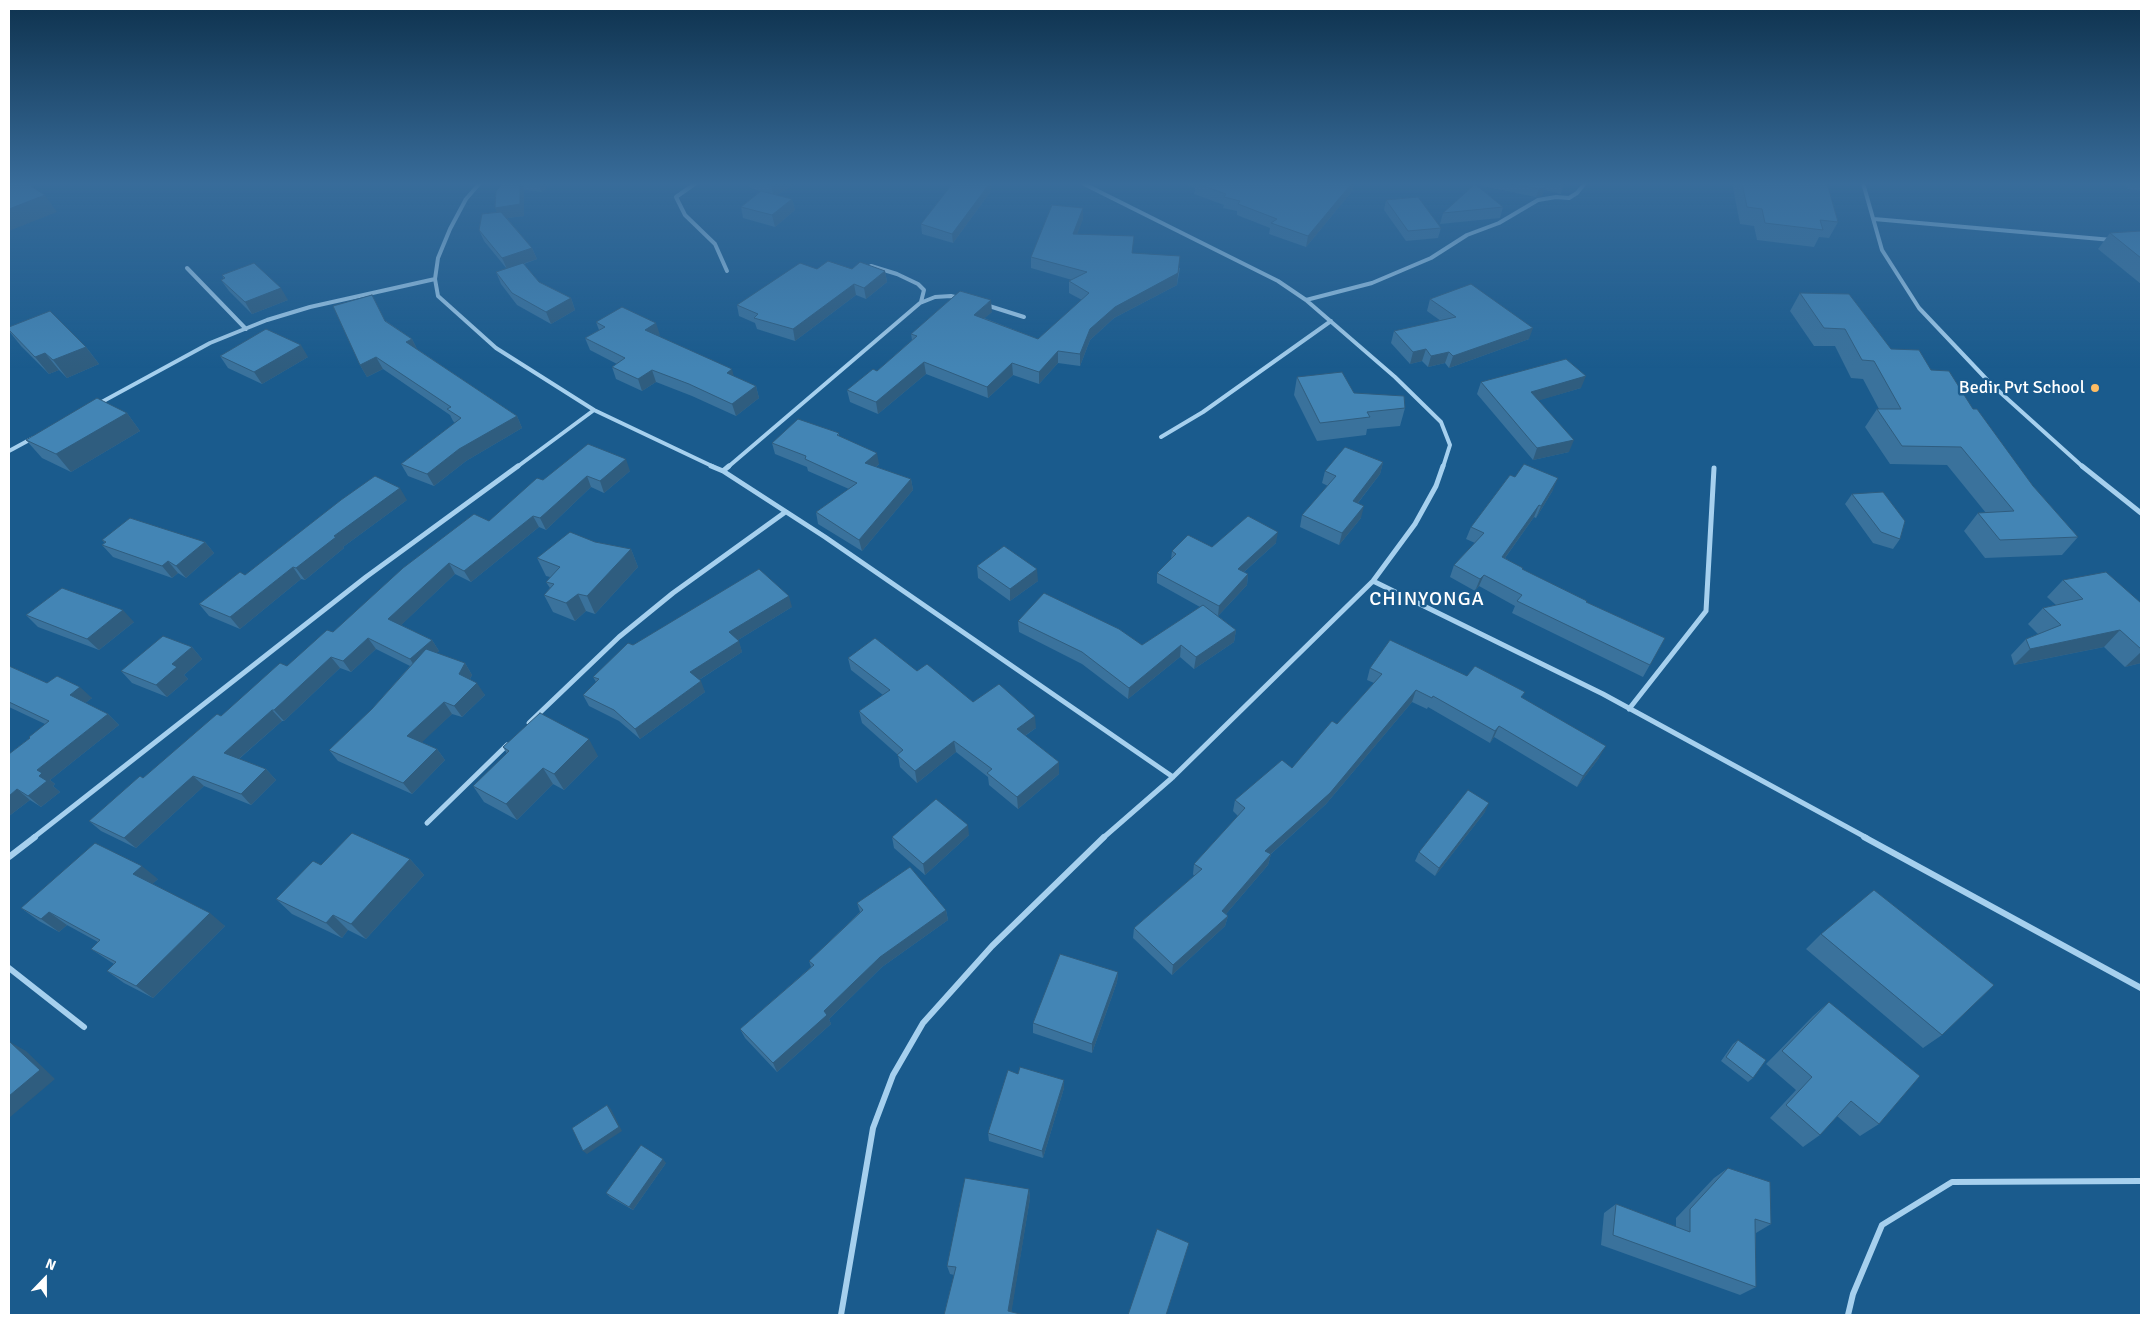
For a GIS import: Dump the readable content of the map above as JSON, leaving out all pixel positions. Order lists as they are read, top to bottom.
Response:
{
  "districts": ["CHINYONGA"],
  "places": ["Bedir Pvt School"],
  "north": "top"
}
